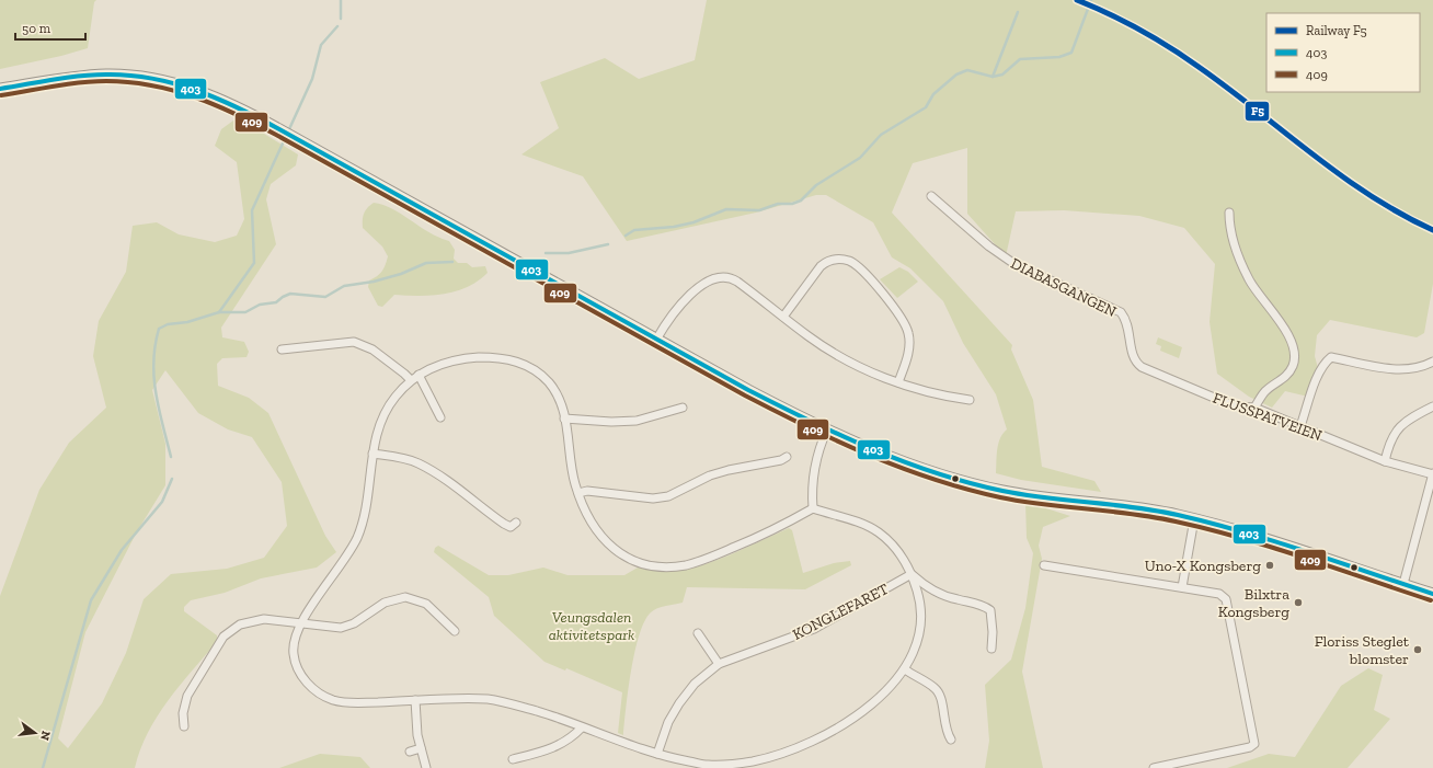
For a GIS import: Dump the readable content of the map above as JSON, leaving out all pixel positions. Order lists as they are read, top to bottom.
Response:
{
  "streets": {
    "street": ["DIABASGANGEN", "FLUSSPATVEIEN", "KONGLEFARET"]
  },
  "crossings": [
    ["DIABASGANGEN", "FLUSSPATVEIEN"]
  ],
  "parks": ["Veungsdalen aktivitetspark"],
  "places": ["Uno-X Kongsberg", "Bilxtra Kongsberg", "Floriss Steglet blomster"],
  "lines": ["rail line F5", "transit line 403", "transit line 409"],
  "legend": ["Railway F5", "403", "409"],
  "scale_bar": "50 m",
  "north": "right"
}
